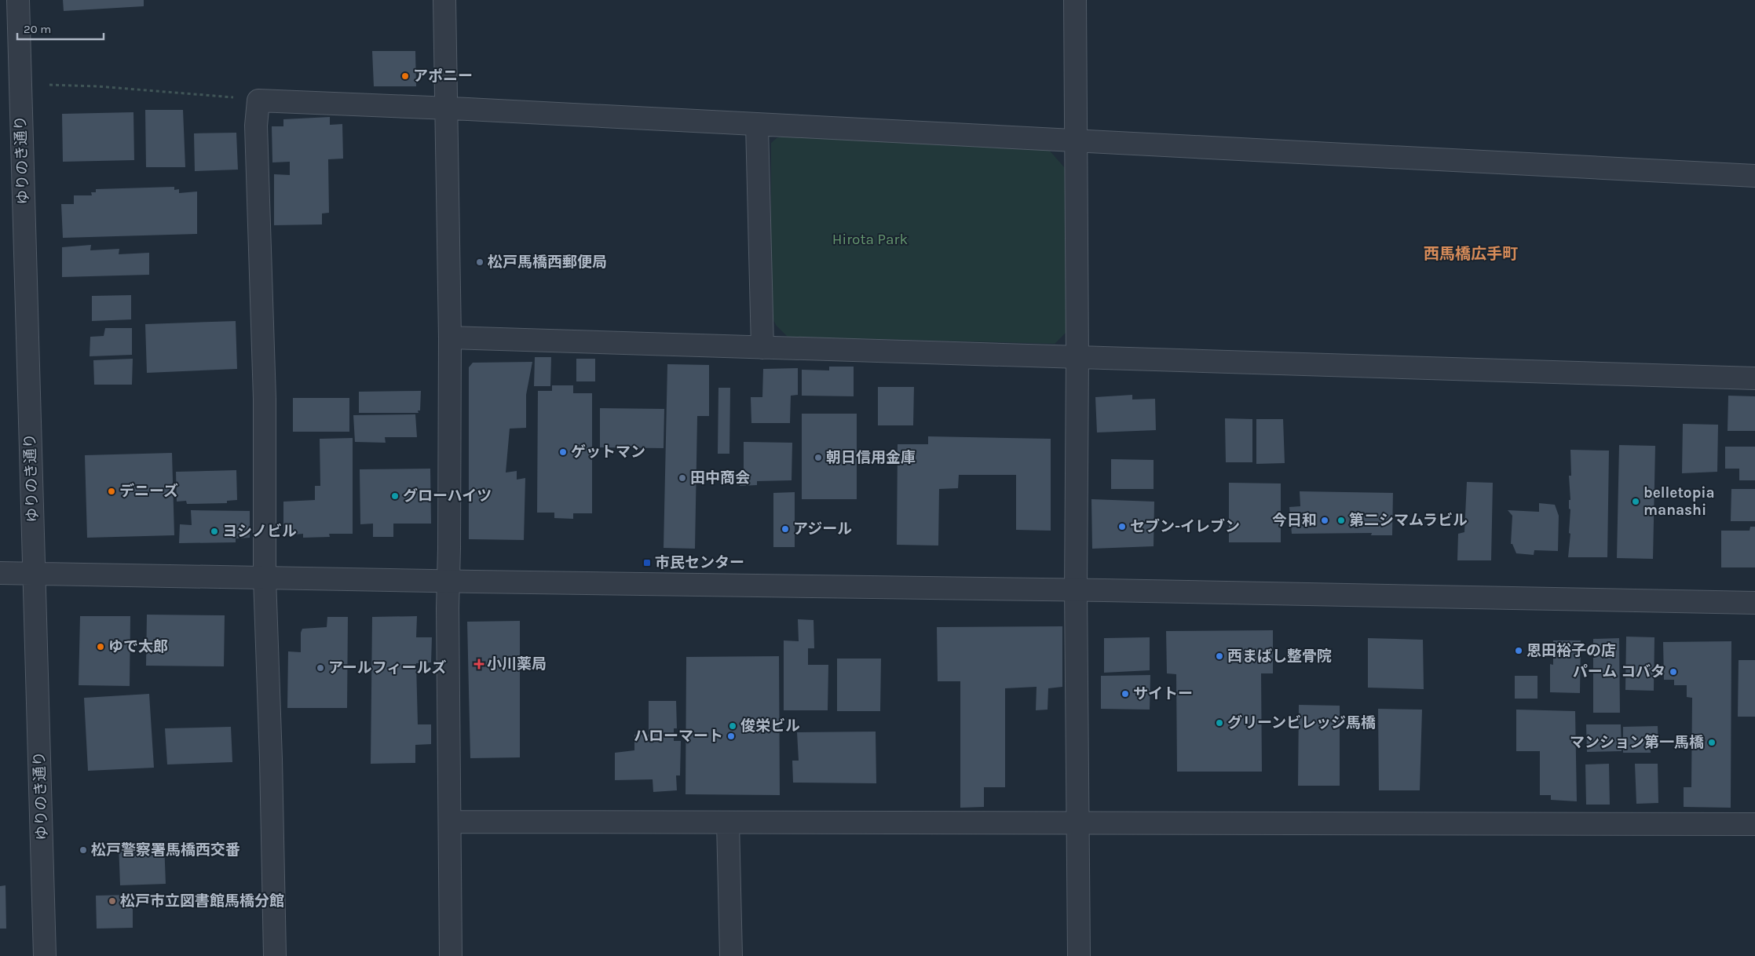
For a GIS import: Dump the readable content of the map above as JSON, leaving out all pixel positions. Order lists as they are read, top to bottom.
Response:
{
  "streets": {
    "street": ["ゆりのき通り"]
  },
  "districts": ["西馬橋広手町"],
  "parks": ["Hirota Park"],
  "places": {
    "other": [
      "アポニー",
      "松戸馬橋西郵便局",
      "ゲットマン",
      "朝日信用金庫",
      "田中商会",
      "デニーズ",
      "グローハイツ",
      "belletopia manashi",
      "今日和",
      "第二シマムラビル",
      "セブン-イレブン",
      "アジール",
      "ヨシノビル",
      "ゆで太郎",
      "恩田裕子の店",
      "西まばし整骨院",
      "アールフィールズ",
      "パーム コバタ",
      "サイトー",
      "グリーンビレッジ馬橋",
      "俊栄ビル",
      "ハローマート",
      "マンション第一馬橋",
      "松戸警察署馬橋西交番",
      "松戸市立図書館馬橋分館"
    ],
    "transit": ["市民センター"],
    "health": ["小川薬局"]
  },
  "scale_bar": "20 m"
}
